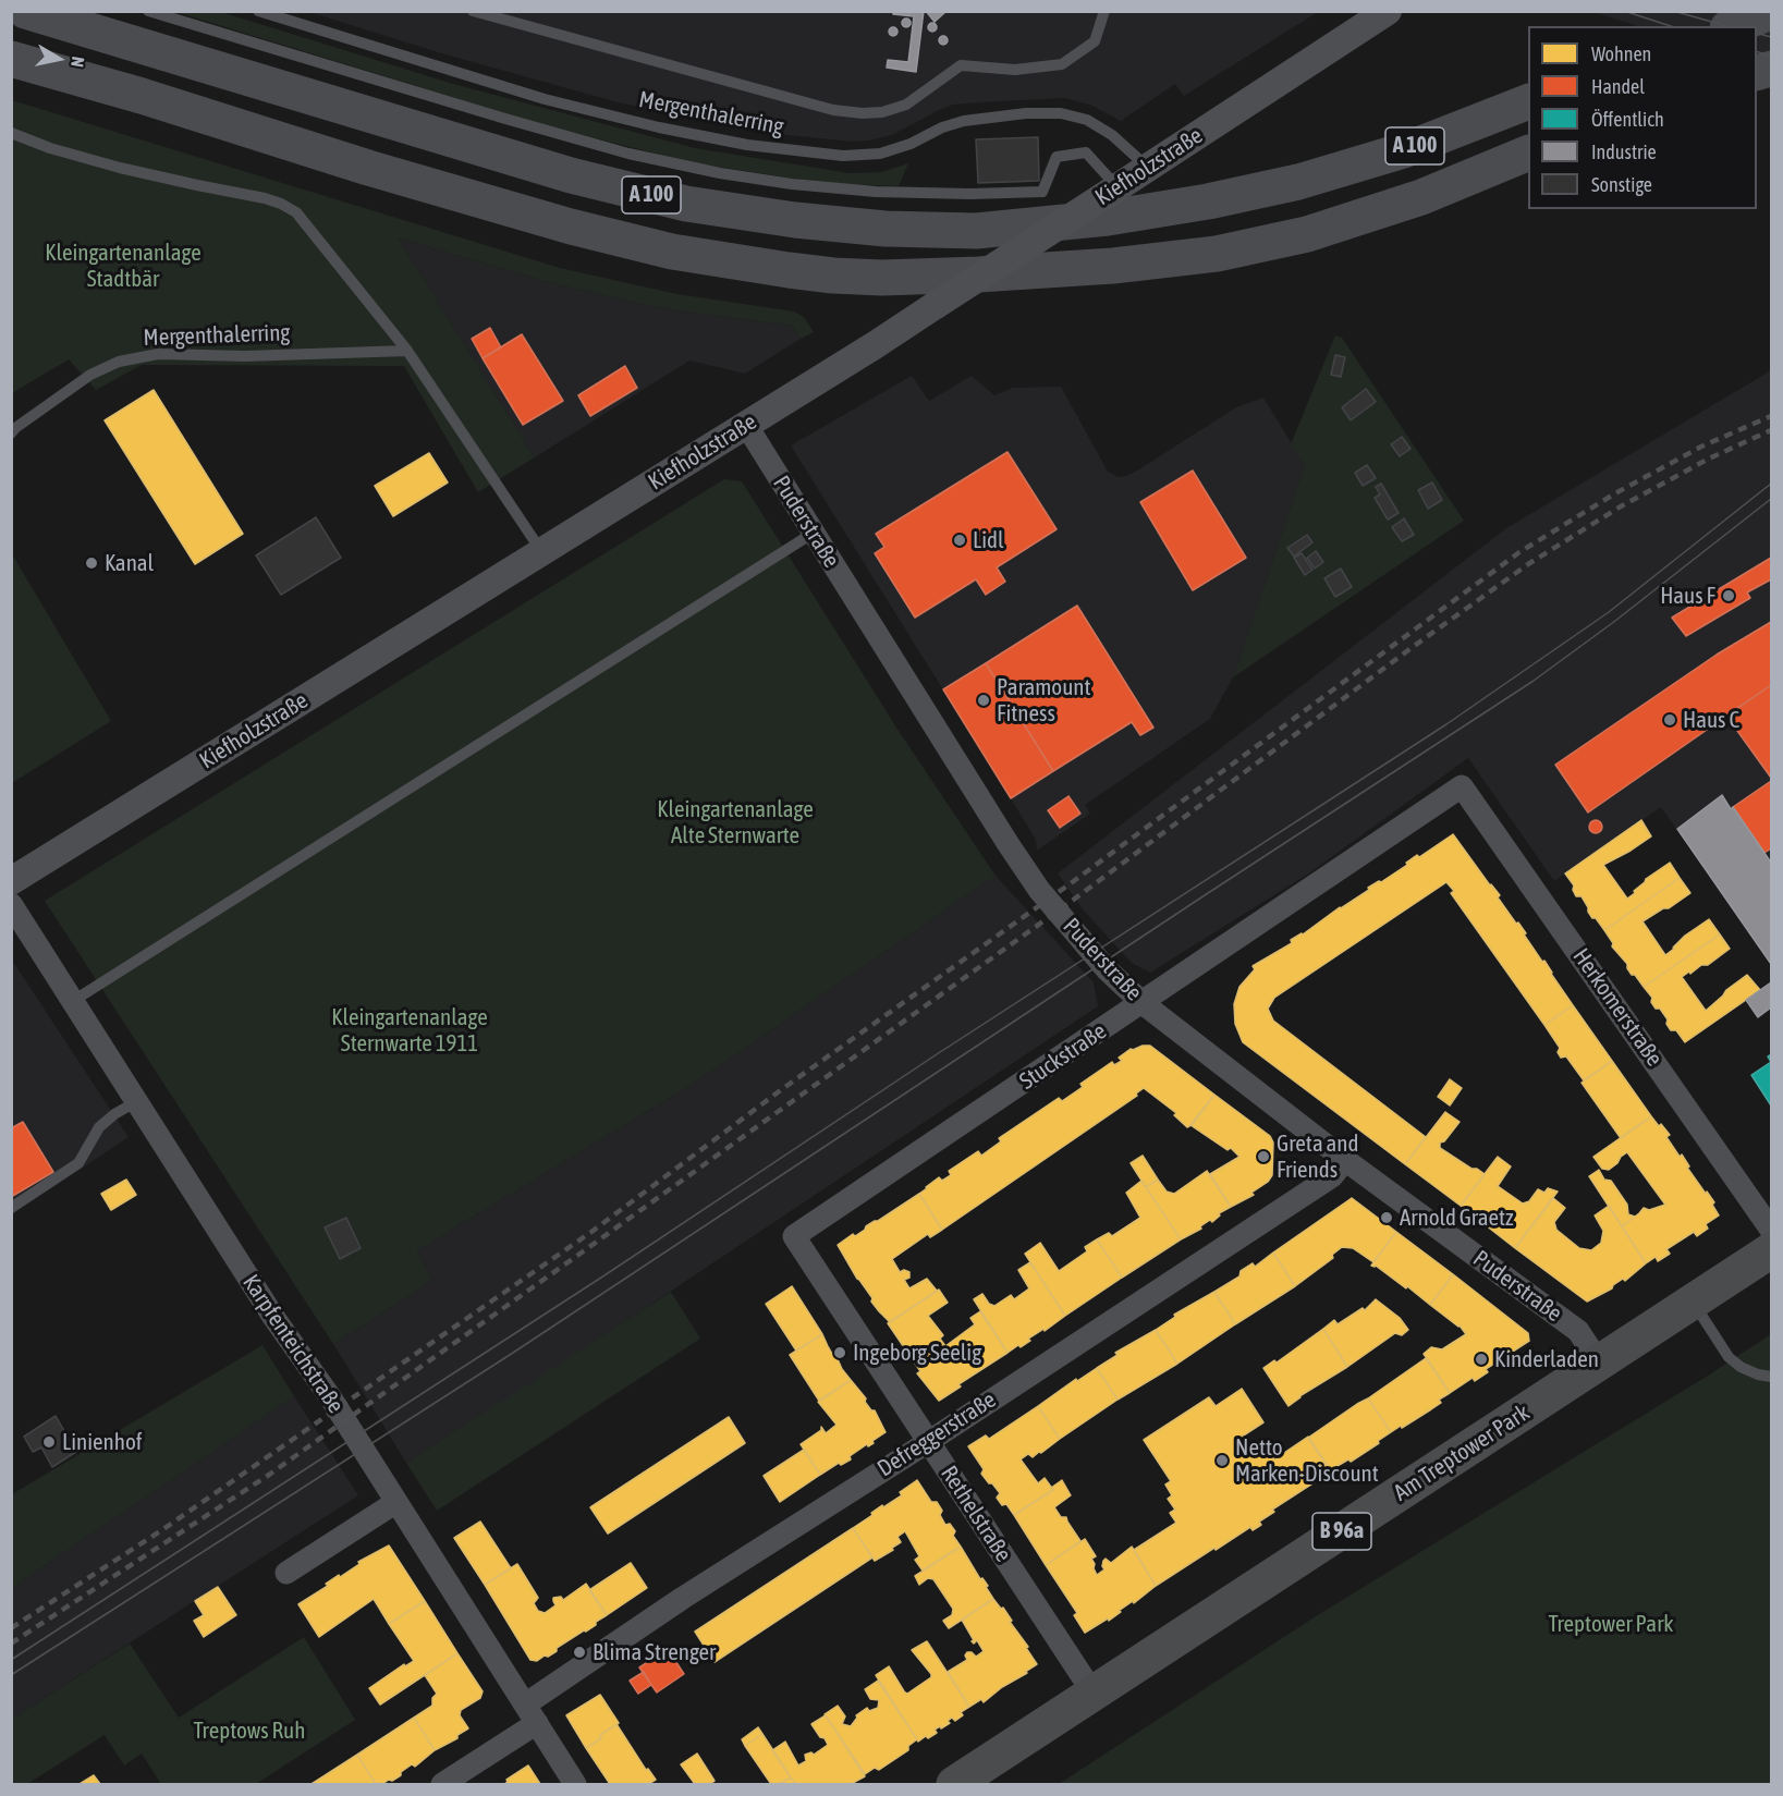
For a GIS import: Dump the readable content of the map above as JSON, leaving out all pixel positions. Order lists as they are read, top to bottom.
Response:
{
  "streets": {
    "highway": ["A 100"],
    "main road": ["Am Treptower Park", "B 96a"],
    "street": [
      "Kiefholzstraße",
      "Puderstraße",
      "Herkomerstraße",
      "Stuckstraße",
      "Karpfenteichstraße",
      "Defreggerstraße",
      "Rethelstraße"
    ],
    "lane": ["Mergenthalerring"]
  },
  "crossings": [
    ["Mergenthalerring", "Kiefholzstraße"],
    ["Kiefholzstraße", "Puderstraße"],
    ["Puderstraße", "Stuckstraße"],
    ["Puderstraße", "Defreggerstraße"],
    ["Puderstraße", "Am Treptower Park"],
    ["Herkomerstraße", "Stuckstraße"],
    ["Stuckstraße", "Rethelstraße"],
    ["Karpfenteichstraße", "Defreggerstraße"],
    ["Defreggerstraße", "Rethelstraße"],
    ["Am Treptower Park", "Rethelstraße"]
  ],
  "parks": [
    "Kleingartenanlage Stadtbär",
    "Kleingartenanlage Alte Sternwarte",
    "Kleingartenanlage Sternwarte 1911",
    "Treptower Park",
    "Treptows Ruh"
  ],
  "places": [
    "Lidl",
    "Kanal",
    "Haus F",
    "Paramount Fitness",
    "Haus C",
    "Greta and Friends",
    "Arnold Graetz",
    "Ingeborg Seelig",
    "Kinderladen",
    "Linienhof",
    "Netto Marken-Discount",
    "Blima Strenger"
  ],
  "legend": [
    "Wohnen",
    "Handel",
    "Öffentlich",
    "Industrie",
    "Sonstige"
  ],
  "north": "right"
}
